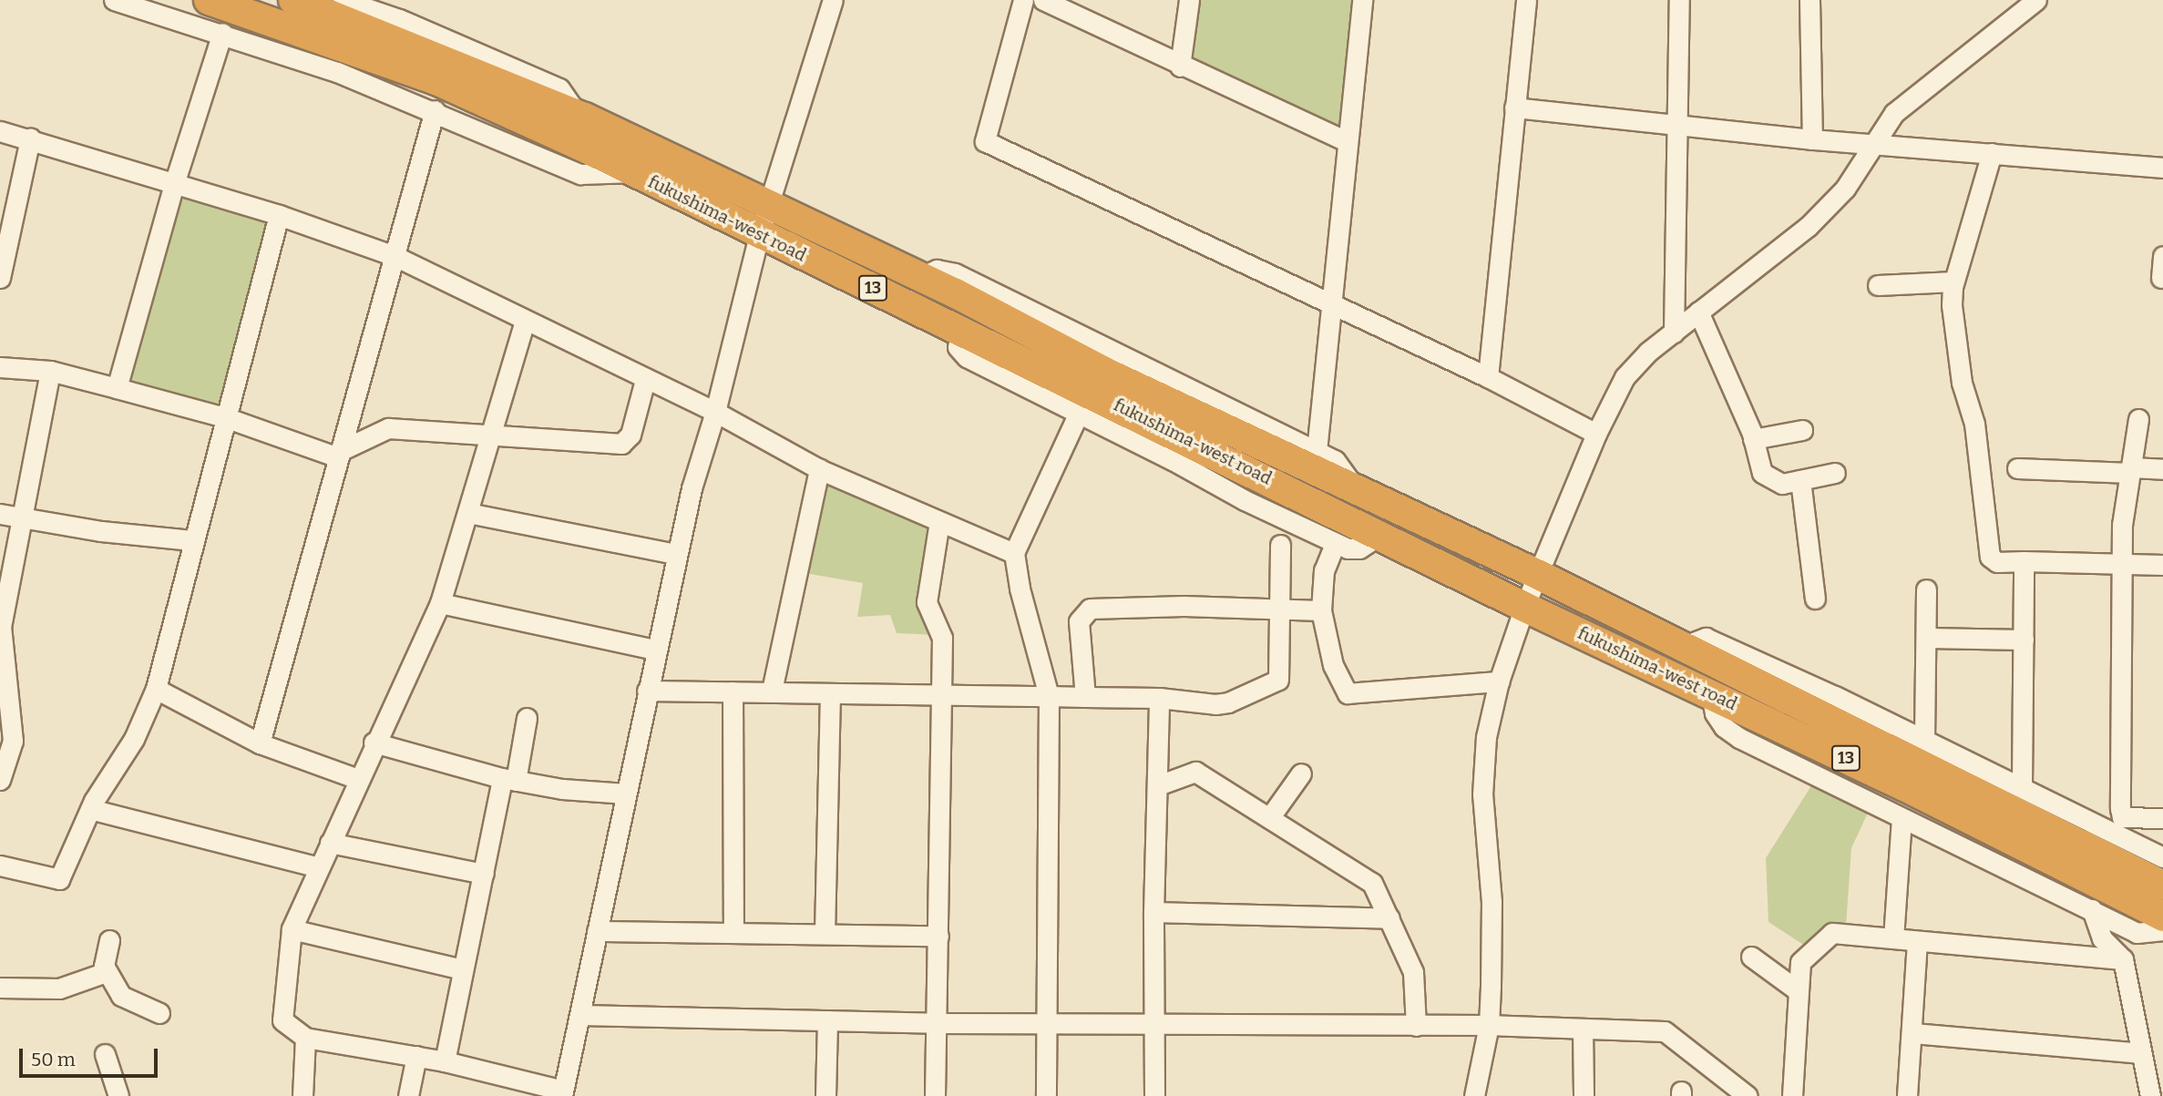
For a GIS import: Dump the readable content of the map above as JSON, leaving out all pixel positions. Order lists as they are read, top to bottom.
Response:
{
  "streets": {
    "highway": ["fukushima-west road", "13"]
  },
  "scale_bar": "50 m"
}
